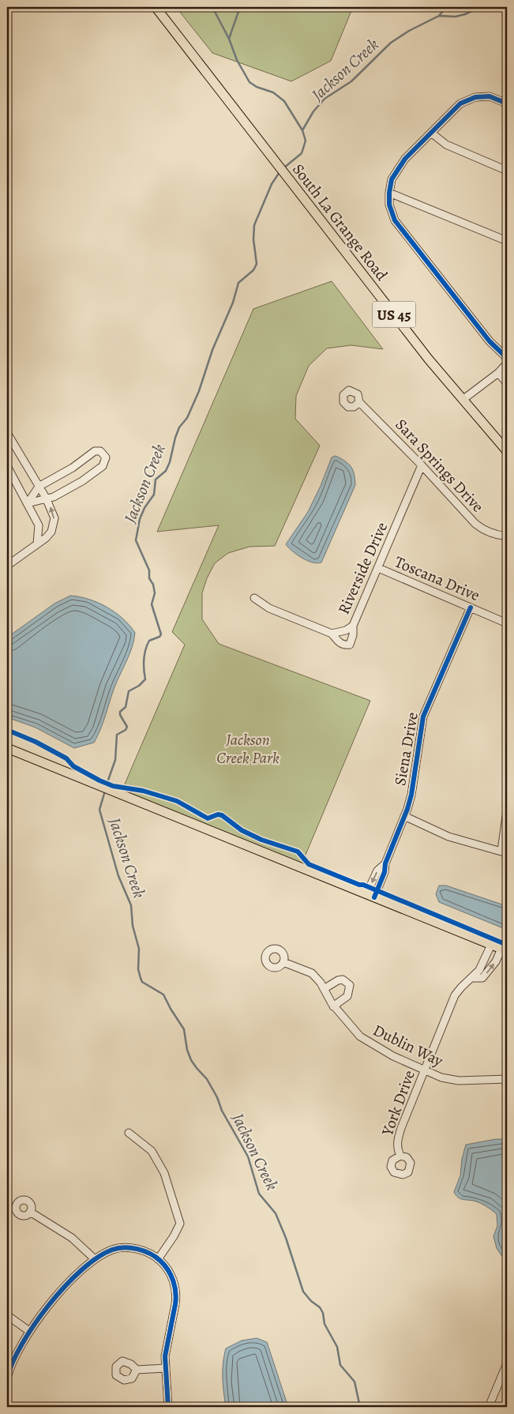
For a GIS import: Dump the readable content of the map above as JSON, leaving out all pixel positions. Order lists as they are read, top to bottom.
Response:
{
  "streets": {
    "main road": ["South La Grange Road", "US 45"],
    "street": [
      "Sara Springs Drive",
      "Riverside Drive",
      "Toscana Drive",
      "Siena Drive",
      "Dublin Way",
      "York Drive"
    ]
  },
  "crossings": [
    ["Sara Springs Drive", "Riverside Drive"],
    ["Riverside Drive", "Toscana Drive"],
    ["Toscana Drive", "Siena Drive"],
    ["Dublin Way", "York Drive"]
  ],
  "water": ["Jackson Creek"],
  "parks": ["Jackson Creek Park"]
}
